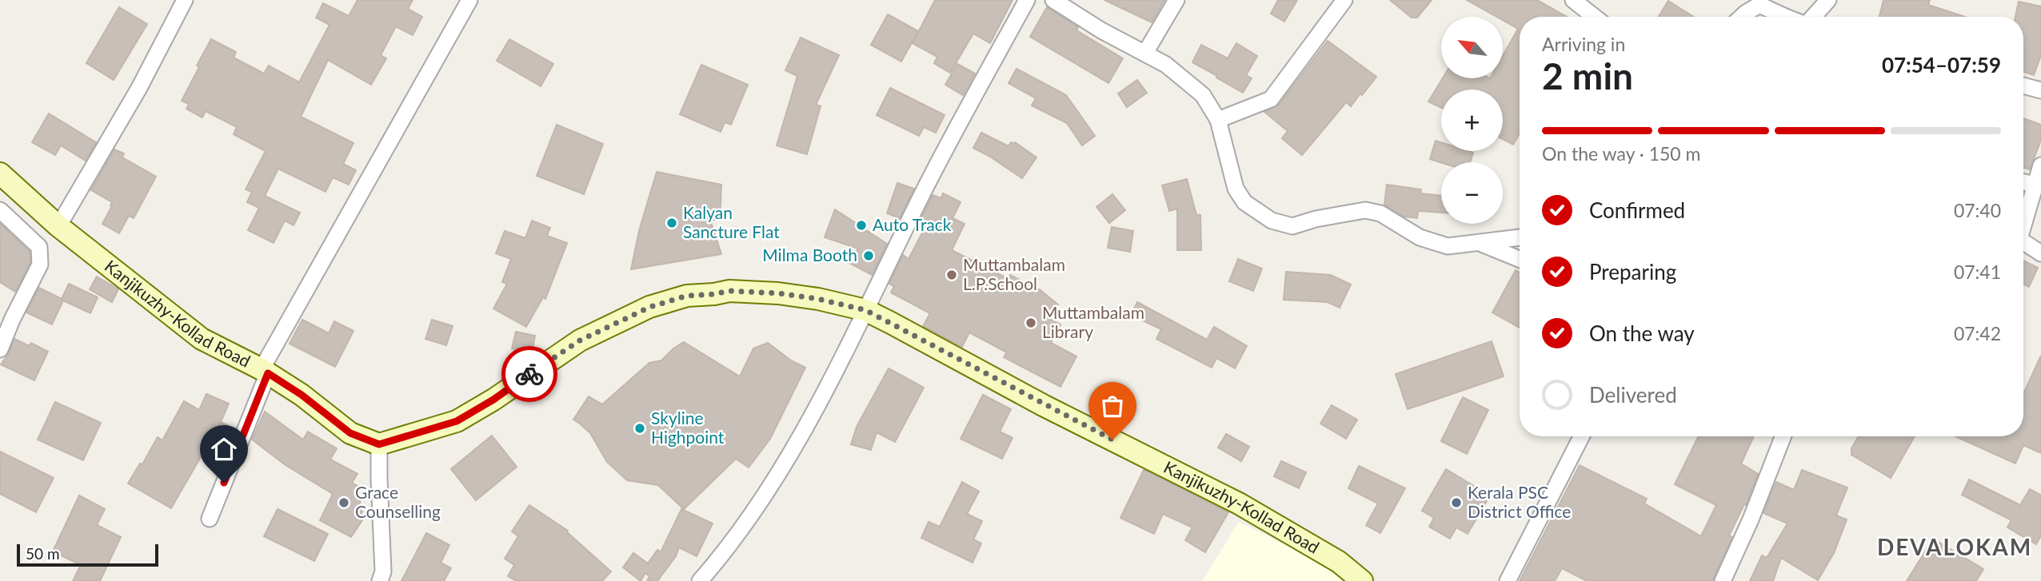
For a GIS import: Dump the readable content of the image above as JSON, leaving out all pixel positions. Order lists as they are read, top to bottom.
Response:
{
  "streets": {
    "main road": ["Kanjikuzhy-Kollad Road"]
  },
  "districts": ["DEVALOKAM"],
  "places": [
    "Kalyan Sancture Flat",
    "Auto Track",
    "Milma Booth",
    "Muttambalam L.P.School",
    "Muttambalam Library",
    "Skyline Highpoint",
    "Grace Counselling",
    "Kerala PSC District Office"
  ],
  "scale_bar": "50 m",
  "north": "top left",
  "page": {
    "map_buttons": ["+", "−"],
    "heading": ["2 min", "Arriving in", "07:54–07:59"],
    "bar": "On the way · 150 m",
    "list": [
      ["Confirmed", "07:40"],
      ["Preparing", "07:41"],
      ["On the way", "07:42"],
      "Delivered"
    ],
    "scale": "50 m"
  }
}
